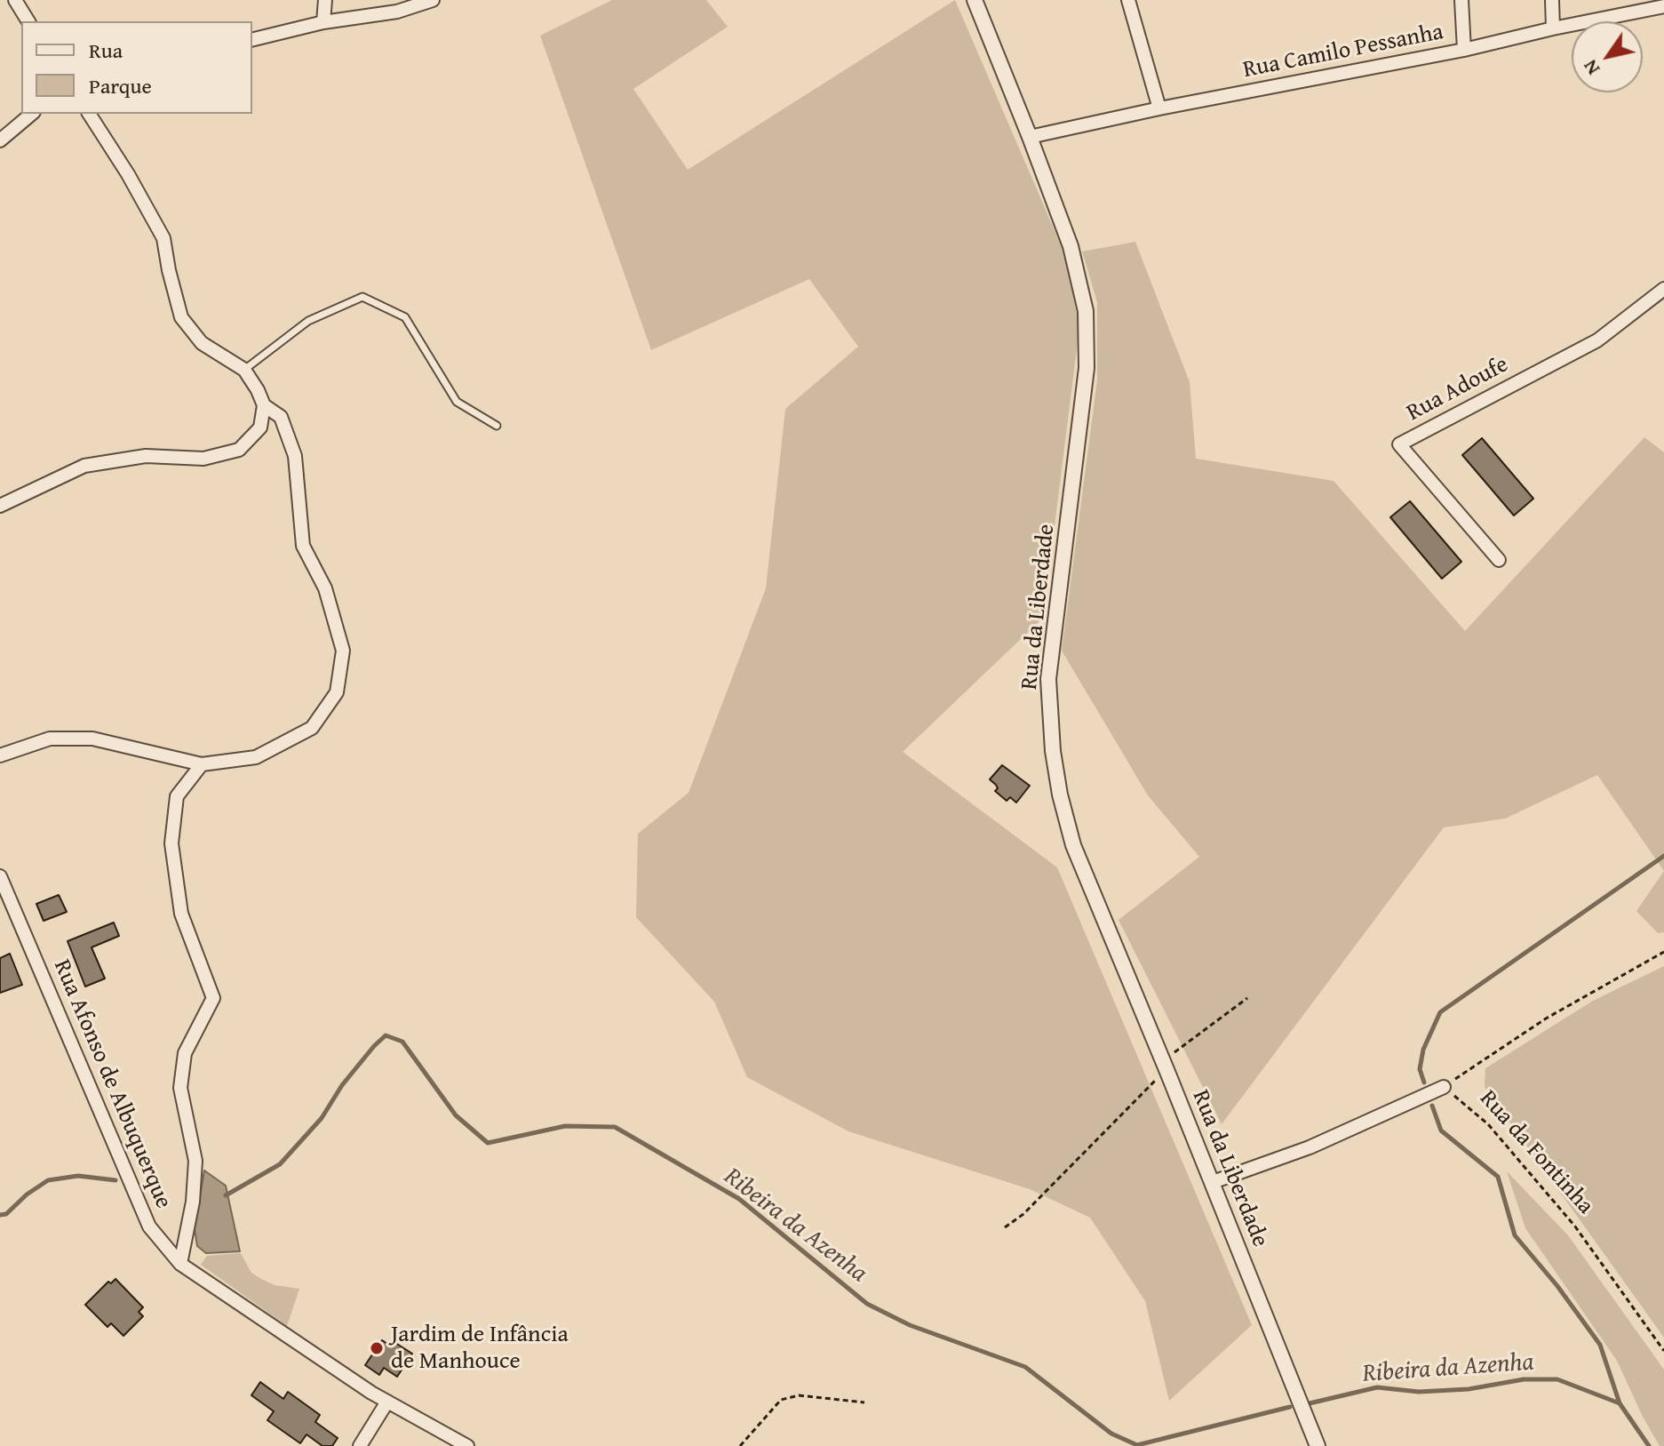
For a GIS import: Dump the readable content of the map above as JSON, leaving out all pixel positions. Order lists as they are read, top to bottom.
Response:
{
  "streets": {
    "street": [
      "Rua Camilo Pessanha",
      "Rua Adoufe",
      "Rua da Liberdade",
      "Rua Afonso de Albuquerque",
      "Rua da Fontinha"
    ]
  },
  "crossings": [
    ["Rua Camilo Pessanha", "Rua da Liberdade"],
    ["Rua da Liberdade", "Rua da Fontinha"]
  ],
  "water": ["Ribeira da Azenha"],
  "places": ["Jardim de Infância de Manhouce"],
  "legend": ["Rua", "Parque"],
  "north": "bottom left"
}
